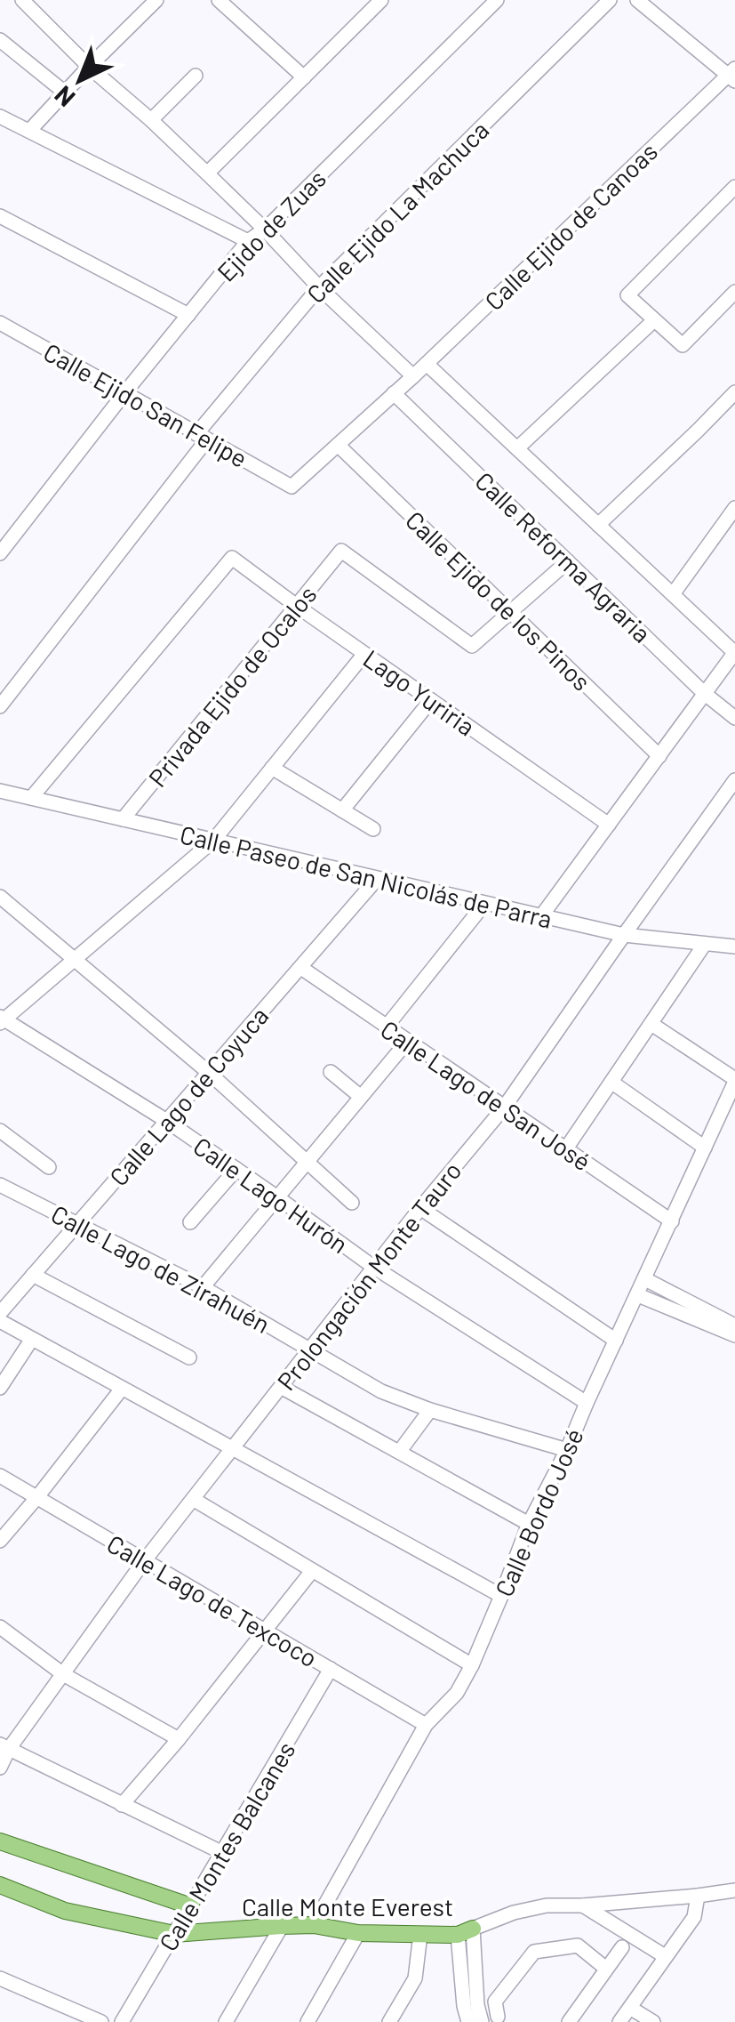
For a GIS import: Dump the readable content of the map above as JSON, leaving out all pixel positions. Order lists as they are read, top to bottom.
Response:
{
  "streets": {
    "main road": ["Calle Monte Everest"],
    "street": [
      "Calle Ejido La Machuca",
      "Ejido de Zuas",
      "Calle Ejido de Canoas",
      "Calle Ejido San Felipe",
      "Calle Reforma Agraria",
      "Calle Ejido de los Pinos",
      "Privada Ejido de Ocalos",
      "Lago Yuriria",
      "Calle Paseo de San Nicolás de Parra",
      "Calle Lago de San José",
      "Calle Lago de Coyuca",
      "Calle Lago Hurón",
      "Calle Lago de Zirahuén",
      "Prolongación Monte Tauro",
      "Calle Bordo José",
      "Calle Lago de Texcoco",
      "Calle Montes Balcanes"
    ]
  },
  "crossings": [
    ["Calle Ejido La Machuca", "Calle Ejido San Felipe"],
    ["Ejido de Zuas", "Calle Ejido San Felipe"],
    ["Calle Ejido de Canoas", "Calle Ejido San Felipe"],
    ["Calle Ejido de Canoas", "Calle Reforma Agraria"],
    ["Calle Ejido de Canoas", "Calle Ejido de los Pinos"],
    ["Calle Ejido de los Pinos", "Privada Ejido de Ocalos"],
    ["Privada Ejido de Ocalos", "Lago Yuriria"],
    ["Privada Ejido de Ocalos", "Calle Paseo de San Nicolás de Parra"],
    ["Lago Yuriria", "Calle Paseo de San Nicolás de Parra"],
    ["Calle Paseo de San Nicolás de Parra", "Calle Lago de Coyuca"],
    ["Calle Paseo de San Nicolás de Parra", "Prolongación Monte Tauro"],
    ["Calle Lago de San José", "Calle Lago de Coyuca"],
    ["Calle Lago de San José", "Prolongación Monte Tauro"],
    ["Calle Lago de San José", "Calle Bordo José"],
    ["Calle Lago de Coyuca", "Calle Lago Hurón"],
    ["Calle Lago de Coyuca", "Calle Lago de Zirahuén"],
    ["Calle Lago Hurón", "Prolongación Monte Tauro"],
    ["Calle Lago Hurón", "Calle Bordo José"],
    ["Calle Lago de Zirahuén", "Prolongación Monte Tauro"],
    ["Calle Lago de Zirahuén", "Calle Bordo José"],
    ["Prolongación Monte Tauro", "Calle Lago de Texcoco"],
    ["Calle Bordo José", "Calle Lago de Texcoco"],
    ["Calle Bordo José", "Calle Monte Everest"],
    ["Calle Lago de Texcoco", "Calle Montes Balcanes"],
    ["Calle Montes Balcanes", "Calle Monte Everest"]
  ],
  "north": "bottom left"
}
